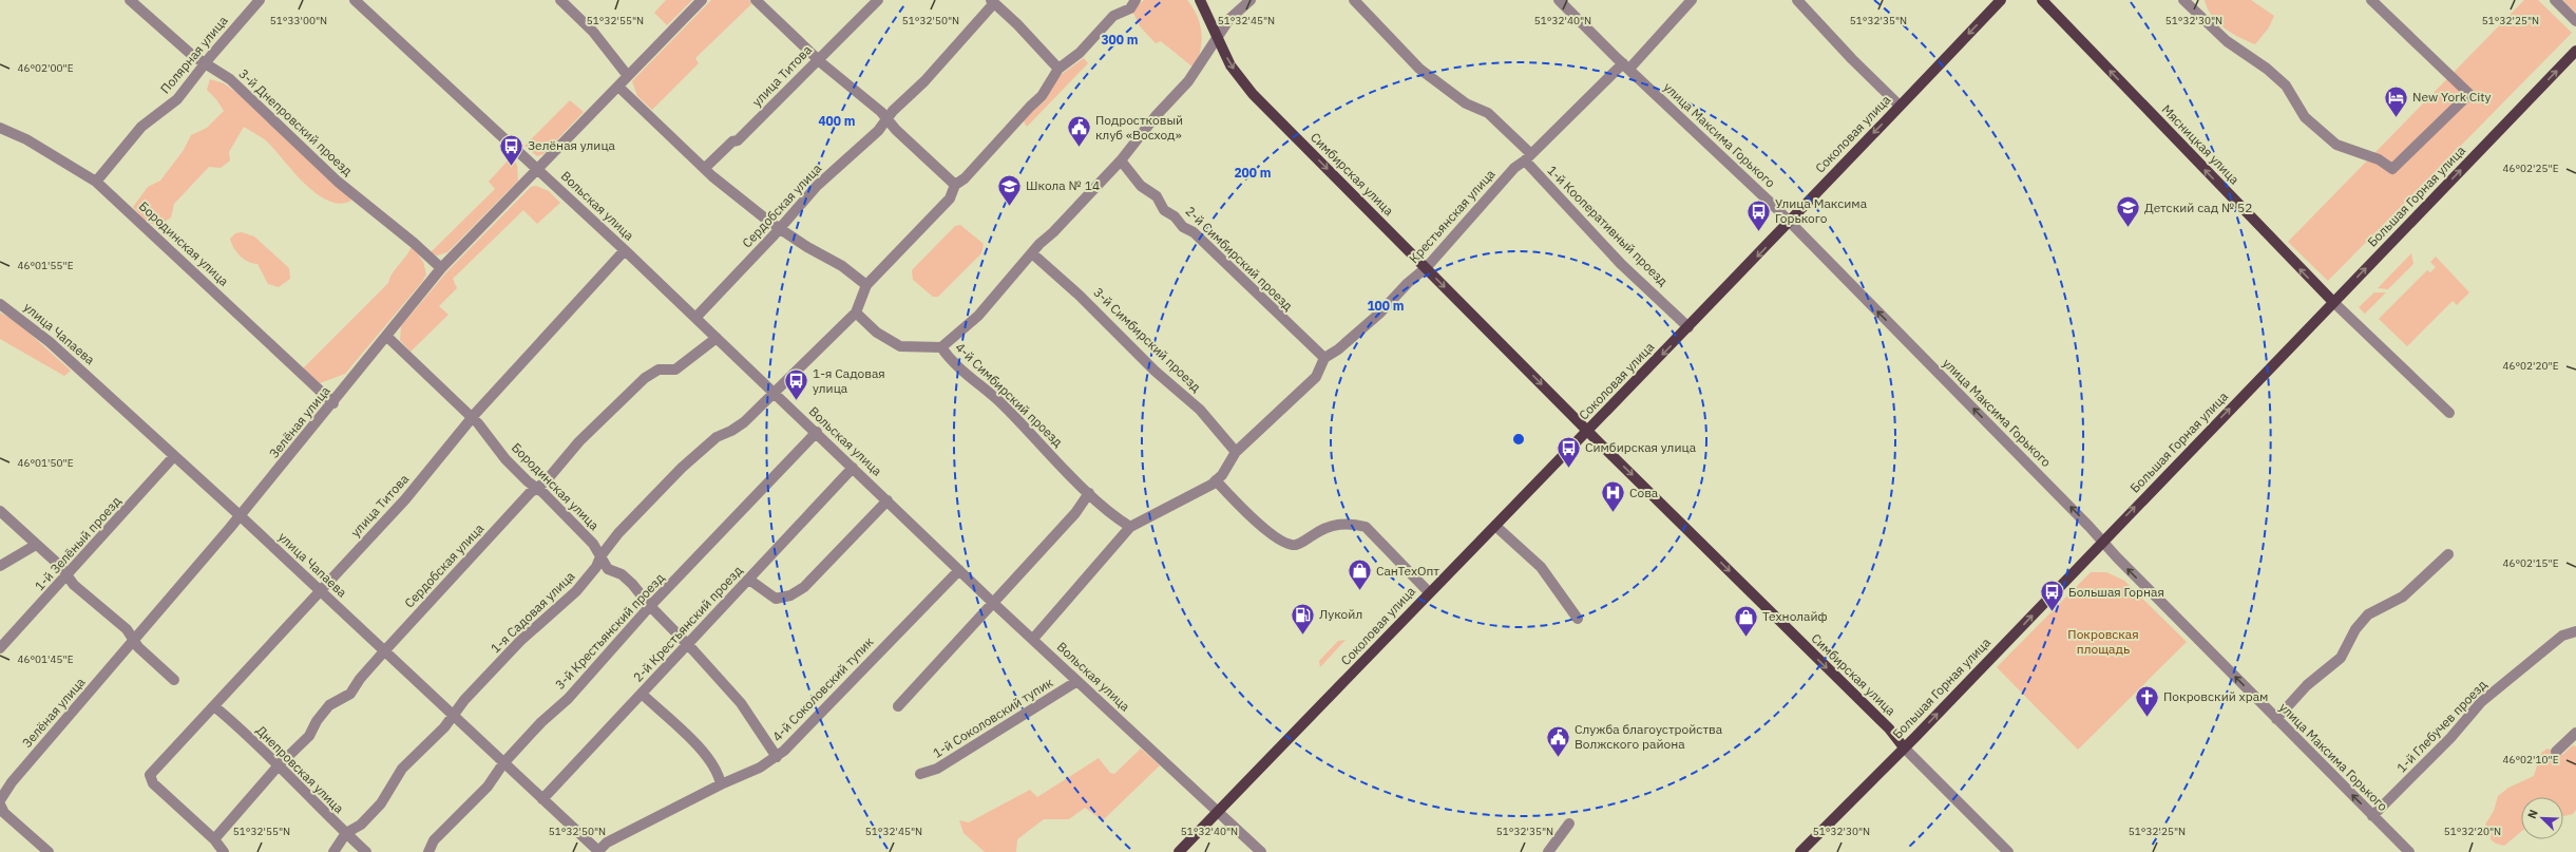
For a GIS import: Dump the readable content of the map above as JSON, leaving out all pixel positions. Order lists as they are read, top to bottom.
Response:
{
  "streets": {
    "main road": [
      "Соколовая улица",
      "Мясницкая улица",
      "Симбирская улица",
      "Большая Горная улица"
    ],
    "street": [
      "Полярная улица",
      "улица Титова",
      "3-й Днепровский проезд",
      "улица Максима Горького",
      "Вольская улица",
      "Сердобская улица",
      "Крестьянская улица",
      "1-й Кооперативный проезд",
      "Бородинская улица",
      "2-й Симбирский проезд",
      "улица Чапаева",
      "3-й Симбирский проезд",
      "4-й Симбирский проезд",
      "Зелёная улица",
      "1-й Зелёный проезд",
      "1-я Садовая улица",
      "2-й Крестьянский проезд",
      "3-й Крестьянский проезд",
      "4-й Соколовский тупик",
      "1-й Соколовский тупик",
      "1-й Глебучев проезд",
      "Днепровская улица"
    ]
  },
  "crossings": [
    ["Полярная улица", "3-й Днепровский проезд"],
    ["Полярная улица", "Бородинская улица"],
    ["улица Титова", "Вольская улица"],
    ["улица Титова", "Сердобская улица"],
    ["улица Титова", "Бородинская улица"],
    ["улица Титова", "улица Чапаева"],
    ["улица Титова", "Днепровская улица"],
    ["3-й Днепровский проезд", "Зелёная улица"],
    ["Соколовая улица", "улица Максима Горького"],
    ["Соколовая улица", "Симбирская улица"],
    ["Соколовая улица", "Вольская улица"],
    ["Соколовая улица", "1-й Кооперативный проезд"],
    ["улица Максима Горького", "Большая Горная улица"],
    ["улица Максима Горького", "Крестьянская улица"],
    ["улица Максима Горького", "1-й Глебучев проезд"],
    ["Мясницкая улица", "Большая Горная улица"],
    ["Симбирская улица", "Большая Горная улица"],
    ["Симбирская улица", "Крестьянская улица"],
    ["Вольская улица", "Сердобская улица"],
    ["Вольская улица", "Зелёная улица"],
    ["Вольская улица", "1-я Садовая улица"],
    ["Вольская улица", "2-й Крестьянский проезд"],
    ["Вольская улица", "3-й Крестьянский проезд"],
    ["Вольская улица", "4-й Соколовский тупик"],
    ["Вольская улица", "1-й Соколовский тупик"],
    ["Сердобская улица", "Бородинская улица"],
    ["Сердобская улица", "улица Чапаева"],
    ["Сердобская улица", "Днепровская улица"],
    ["Крестьянская улица", "1-й Кооперативный проезд"],
    ["Крестьянская улица", "2-й Симбирский проезд"],
    ["Бородинская улица", "Зелёная улица"],
    ["Бородинская улица", "1-я Садовая улица"],
    ["Бородинская улица", "2-й Крестьянский проезд"],
    ["Бородинская улица", "3-й Крестьянский проезд"],
    ["Бородинская улица", "4-й Соколовский тупик"],
    ["улица Чапаева", "Зелёная улица"],
    ["улица Чапаева", "1-й Зелёный проезд"],
    ["улица Чапаева", "1-я Садовая улица"],
    ["улица Чапаева", "2-й Крестьянский проезд"],
    ["улица Чапаева", "3-й Крестьянский проезд"],
    ["улица Чапаева", "4-й Соколовский тупик"],
    ["4-й Симбирский проезд", "1-я Садовая улица"],
    ["1-я Садовая улица", "Днепровская улица"]
  ],
  "one_way": [
    "Соколовая улица",
    "улица Максима Горького",
    "Мясницкая улица",
    "Симбирская улица",
    "Большая Горная улица"
  ],
  "parks": ["Покровская площадь"],
  "places": {
    "hotel": ["New York City"],
    "public building": ["Подростковый клуб «Восход»", "Служба благоустройства Волжского района"],
    "bus stop": [
      "Зелёная улица",
      "Улица Максима Горького",
      "1-я Садовая улица",
      "Симбирская улица",
      "Большая Горная"
    ],
    "school or university": ["Школа № 14", "Детский сад № 52"],
    "hospital": ["Сова"],
    "shop": ["СанТехОпт", "Технолайф"],
    "fuel station": ["Лукойл"],
    "church": ["Покровский храм"]
  },
  "north": "top left",
  "coordinates": [
    "51°33'00\"N",
    "51°32'50\"N",
    "51°32'45\"N",
    "51°32'35\"N",
    "51°32'30\"N",
    "51°32'25\"N",
    "51°32'55\"N",
    "51°32'40\"N",
    "46°02'00\"E",
    "46°02'25\"E",
    "46°01'55\"E",
    "46°02'20\"E",
    "46°01'50\"E",
    "46°02'15\"E",
    "46°01'45\"E",
    "46°02'10\"E",
    "51°32'20\"N"
  ],
  "rings": [
    "300 m",
    "400 m",
    "200 m",
    "100 m"
  ]
}
